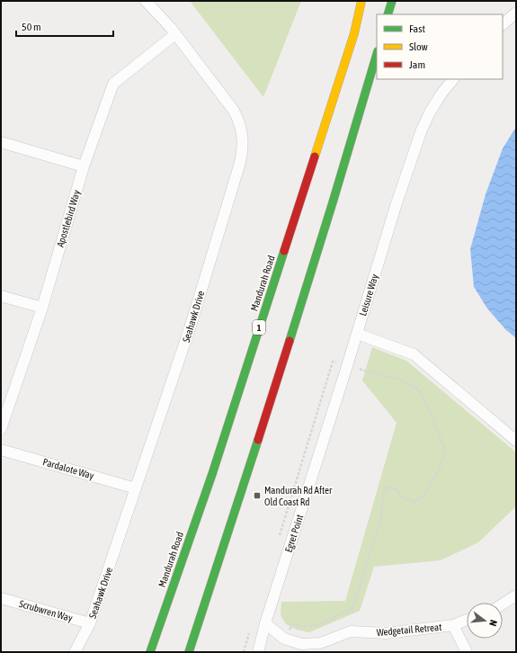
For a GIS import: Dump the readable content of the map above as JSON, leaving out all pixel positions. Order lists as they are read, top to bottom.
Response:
{
  "streets": {
    "highway": ["Mandurah Road", "1"],
    "street": [
      "Apostlebird Way",
      "Leisure Way",
      "Seahawk Drive",
      "Pardalote Way",
      "Egret Point",
      "Scrubwren Way",
      "Wedgetail Retreat"
    ]
  },
  "crossings": [
    ["Apostlebird Way", "Seahawk Drive"],
    ["Leisure Way", "Egret Point"],
    ["Seahawk Drive", "Pardalote Way"],
    ["Seahawk Drive", "Scrubwren Way"],
    ["Egret Point", "Wedgetail Retreat"]
  ],
  "places": {
    "transit": ["Mandurah Rd After Old Coast Rd"]
  },
  "legend": ["Fast", "Slow", "Jam"],
  "scale_bar": "50 m",
  "north": "right"
}
